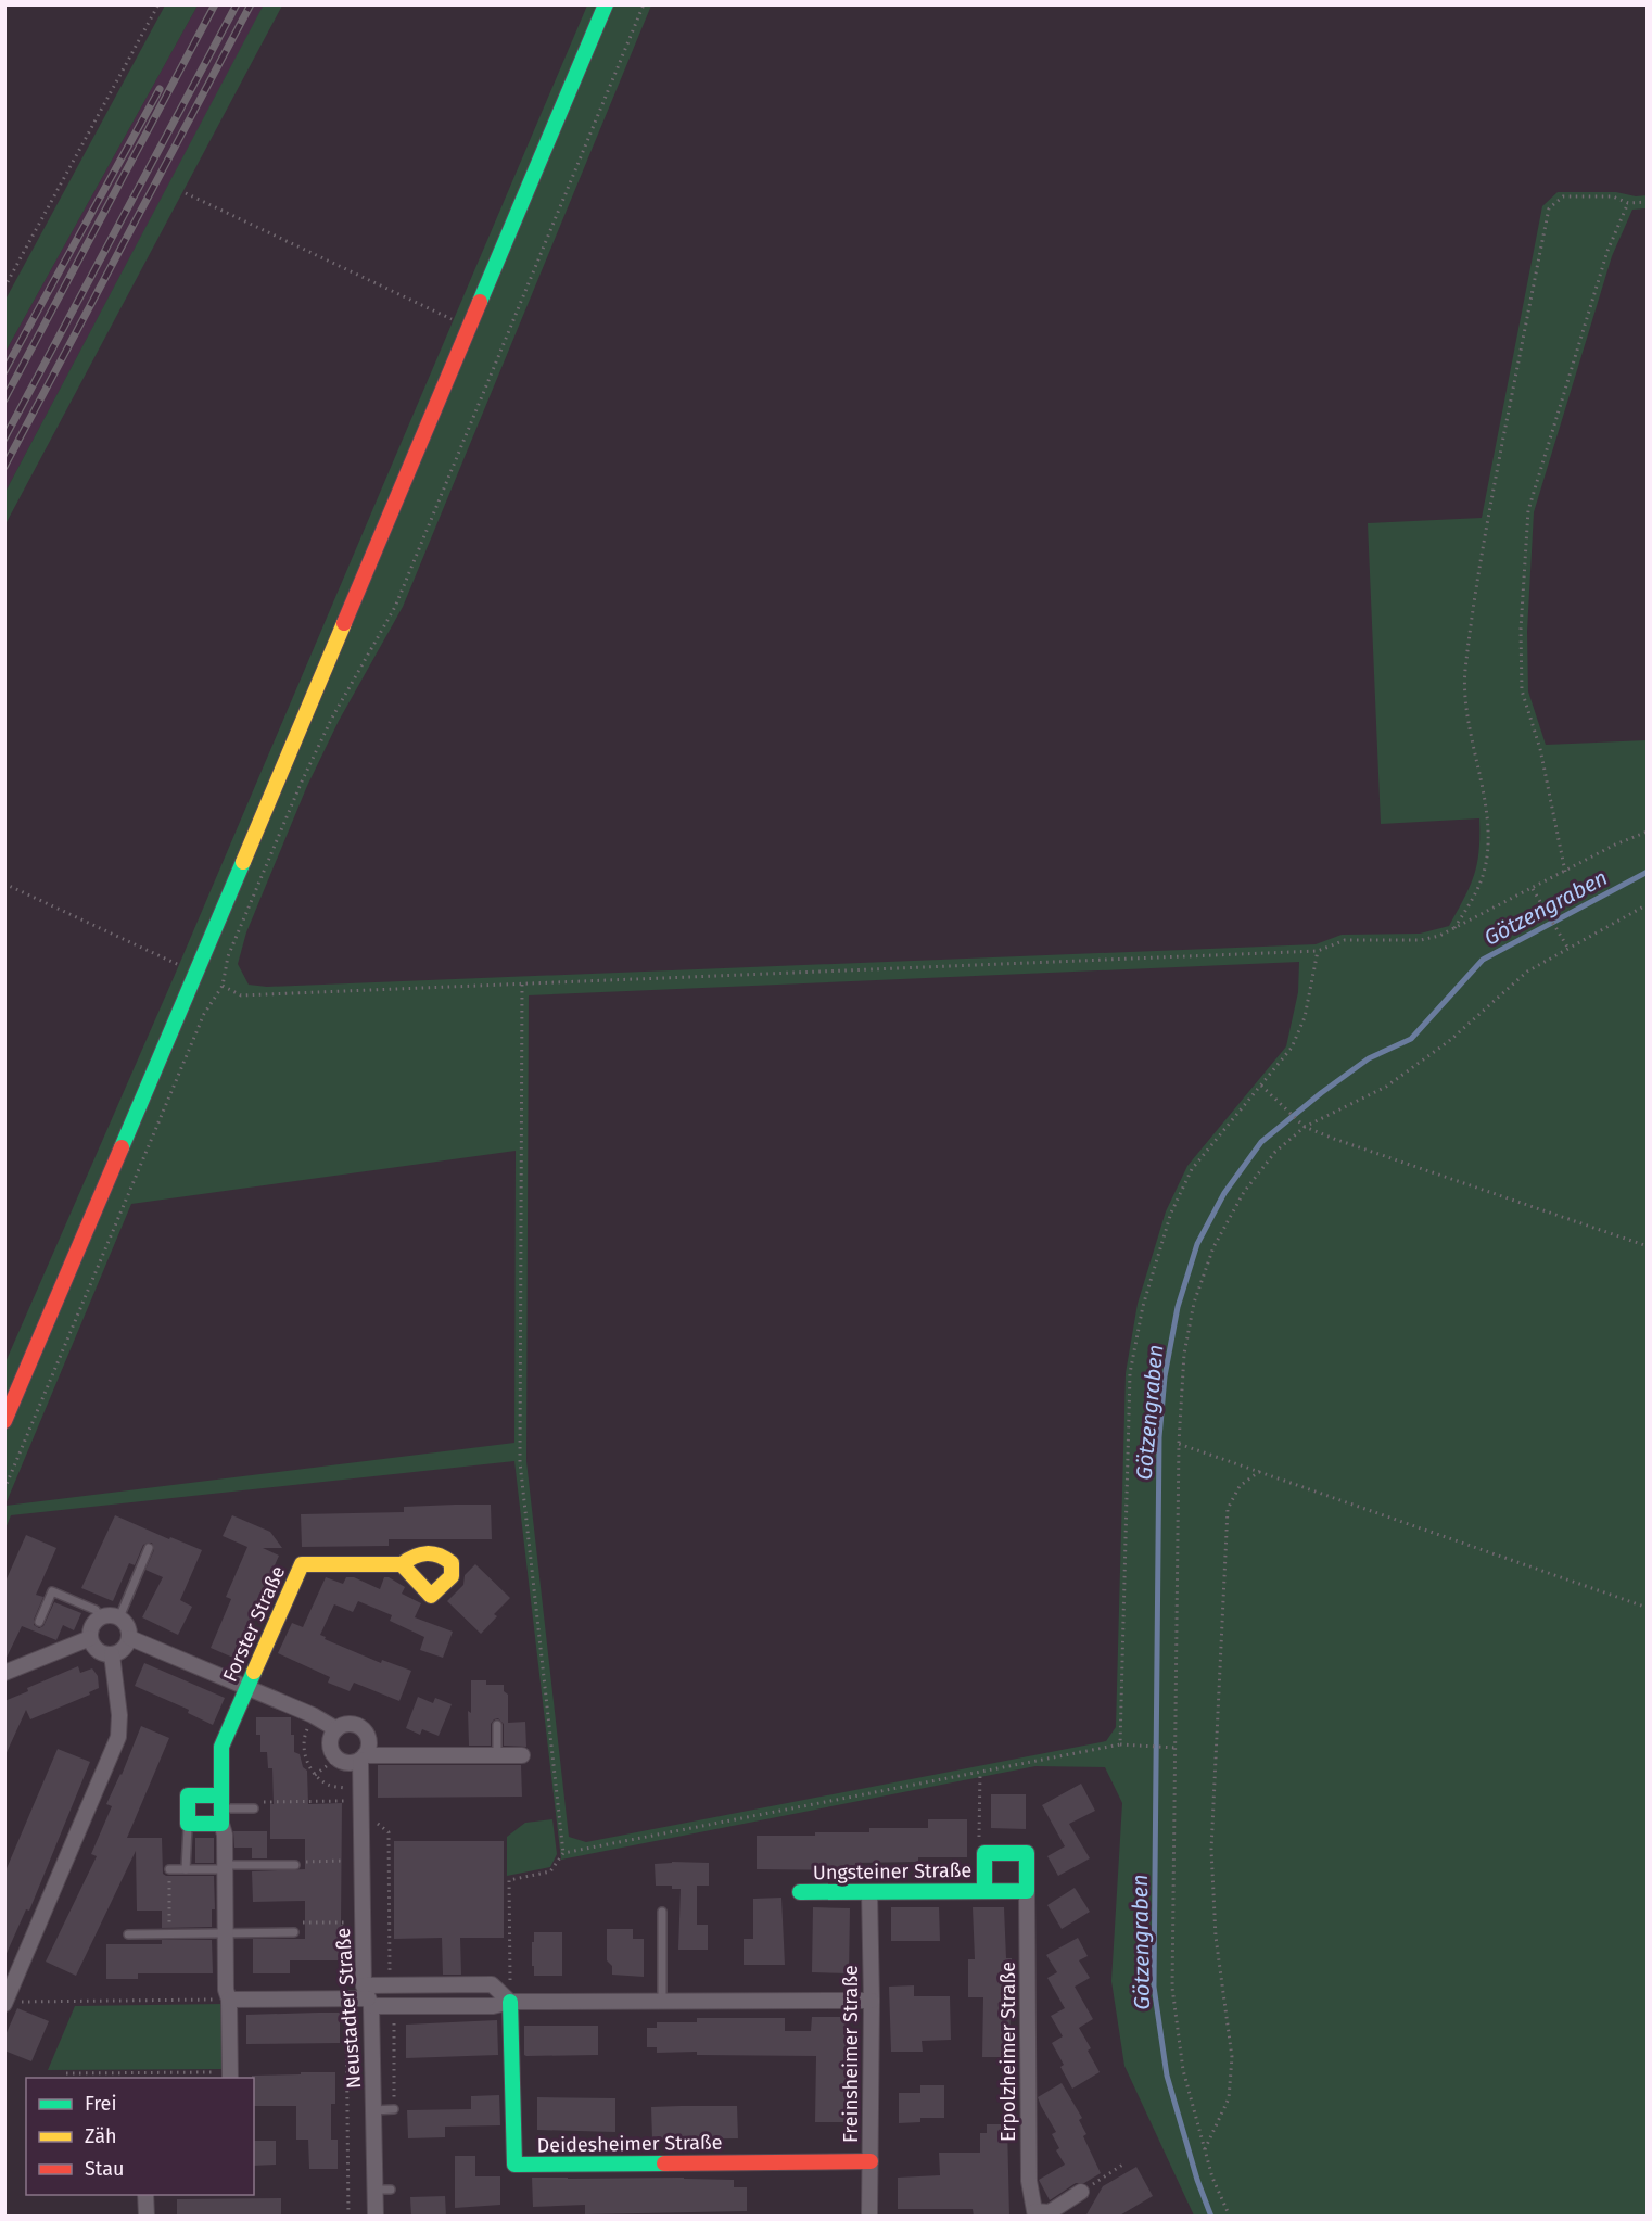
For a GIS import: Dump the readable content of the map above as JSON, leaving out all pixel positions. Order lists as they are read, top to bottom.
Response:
{
  "streets": {
    "main road": ["Forster Straße", "Ungsteiner Straße", "Deidesheimer Straße"],
    "street": ["Neustadter Straße", "Erpolzheimer Straße", "Freinsheimer Straße"]
  },
  "crossings": [
    ["Forster Straße", "Neustadter Straße"],
    ["Ungsteiner Straße", "Erpolzheimer Straße"],
    ["Ungsteiner Straße", "Freinsheimer Straße"],
    ["Freinsheimer Straße", "Deidesheimer Straße"]
  ],
  "water": ["Götzengraben"],
  "legend": ["Frei", "Zäh", "Stau"]
}
